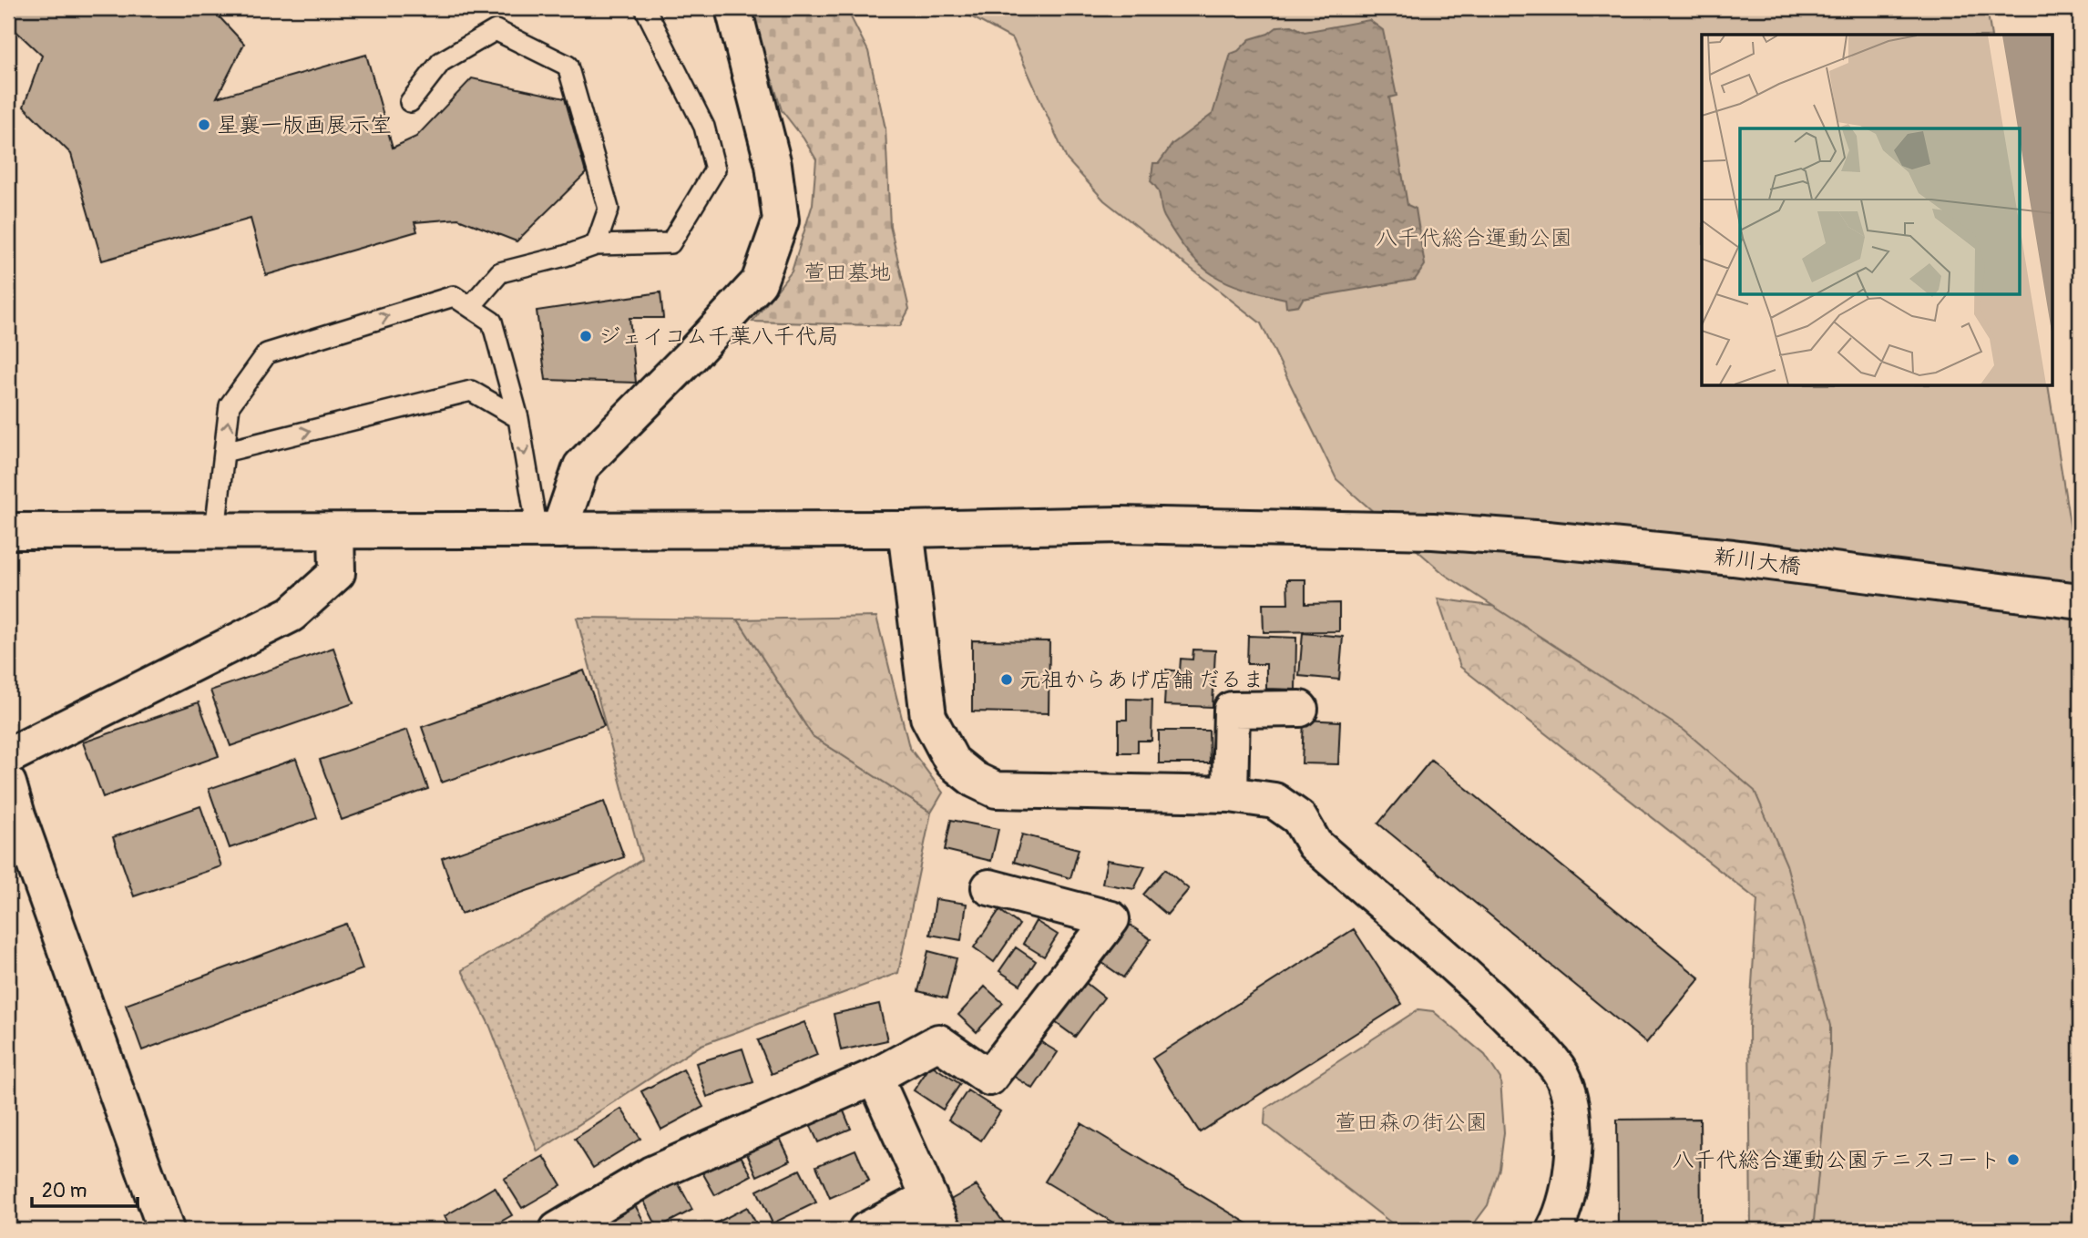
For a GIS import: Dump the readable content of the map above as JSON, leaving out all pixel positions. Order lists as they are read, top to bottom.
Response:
{
  "streets": {
    "street": ["新川大橋"]
  },
  "parks": ["八千代総合運動公園", "萱田墓地", "萱田森の街公園"],
  "places": [
    "星襄一版画展示室",
    "ジェイコム千葉八千代局",
    "元祖からあげ店舗 だるま",
    "八千代総合運動公園テニスコート"
  ],
  "scale_bar": "20 m"
}
